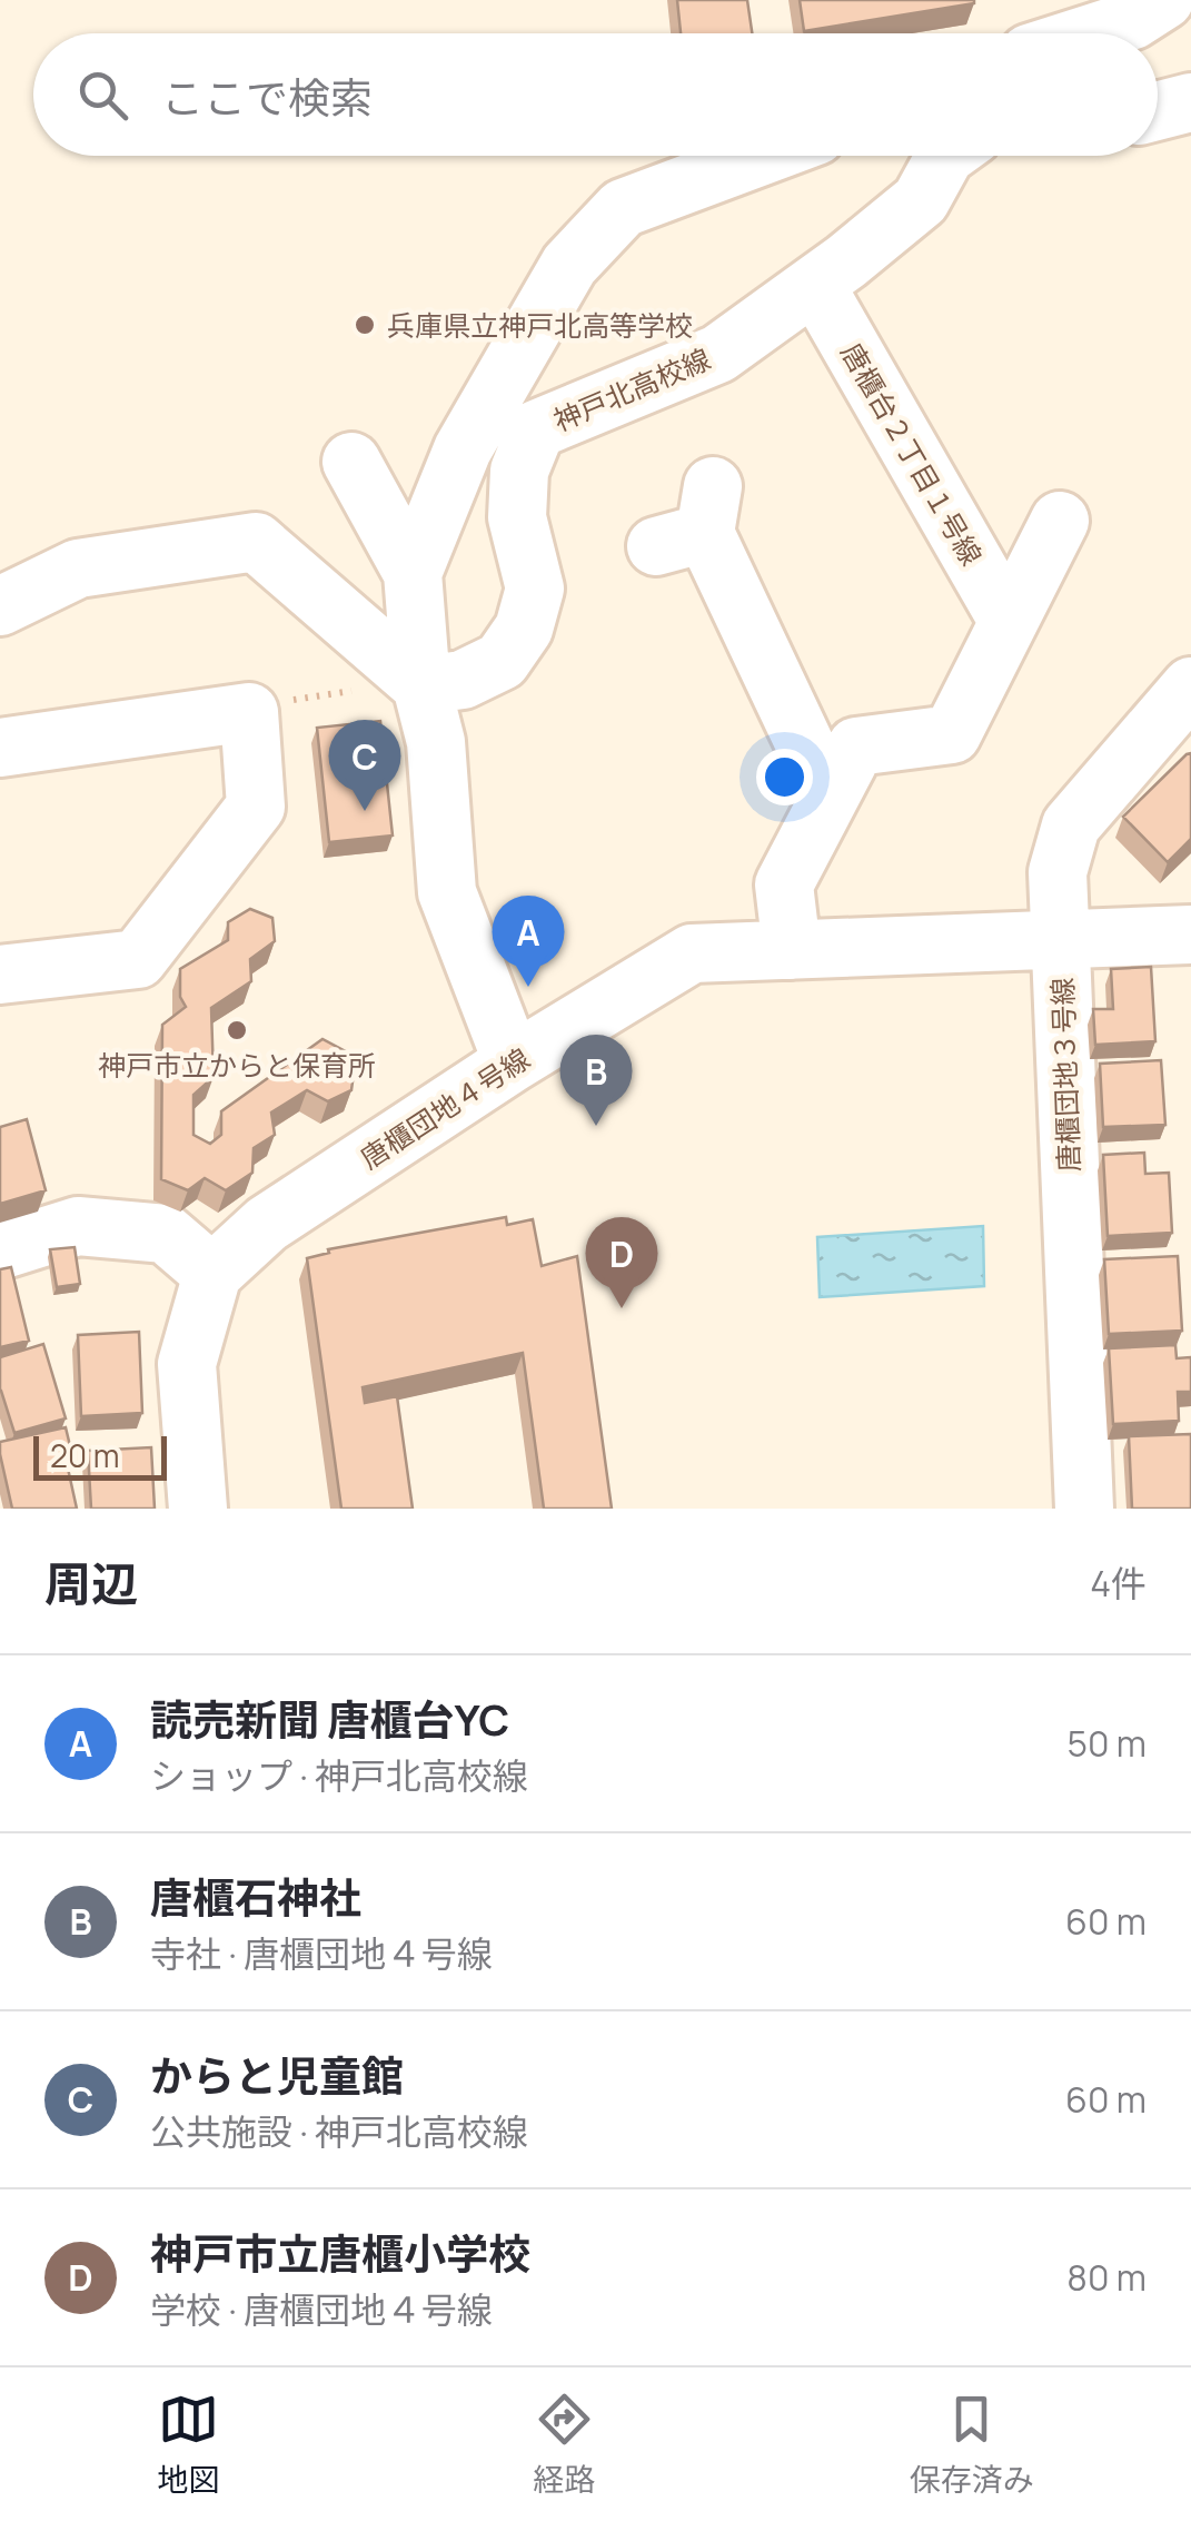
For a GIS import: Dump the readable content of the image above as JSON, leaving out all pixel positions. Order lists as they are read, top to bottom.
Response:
{
  "streets": {
    "street": [
      "神戸北高校線",
      "唐櫃台２丁目１号線",
      "唐櫃団地３号線",
      "唐櫃団地４号線"
    ]
  },
  "crossings": [
    ["神戸北高校線", "唐櫃台２丁目１号線"],
    ["唐櫃団地３号線", "唐櫃団地４号線"]
  ],
  "places": ["兵庫県立神戸北高等学校", "神戸市立からと保育所"],
  "scale_bar": "20 m",
  "page": {
    "search": "ここで検索",
    "pins": [
      "C",
      "A",
      "B",
      "D"
    ],
    "scale": "20 m",
    "heading": ["周辺", "4件"],
    "list": [
      {
        "mark": "A",
        "name": "読売新聞 唐櫃台YC",
        "note": "ショップ · 神戸北高校線",
        "value": "50 m"
      },
      {
        "mark": "B",
        "name": "唐櫃石神社",
        "note": "寺社 · 唐櫃団地４号線",
        "value": "60 m"
      },
      {
        "mark": "C",
        "name": "からと児童館",
        "note": "公共施設 · 神戸北高校線",
        "value": "60 m"
      },
      {
        "mark": "D",
        "name": "神戸市立唐櫃小学校",
        "note": "学校 · 唐櫃団地４号線",
        "value": "80 m"
      }
    ],
    "nav": ["地図", "経路", "保存済み"]
  }
}
